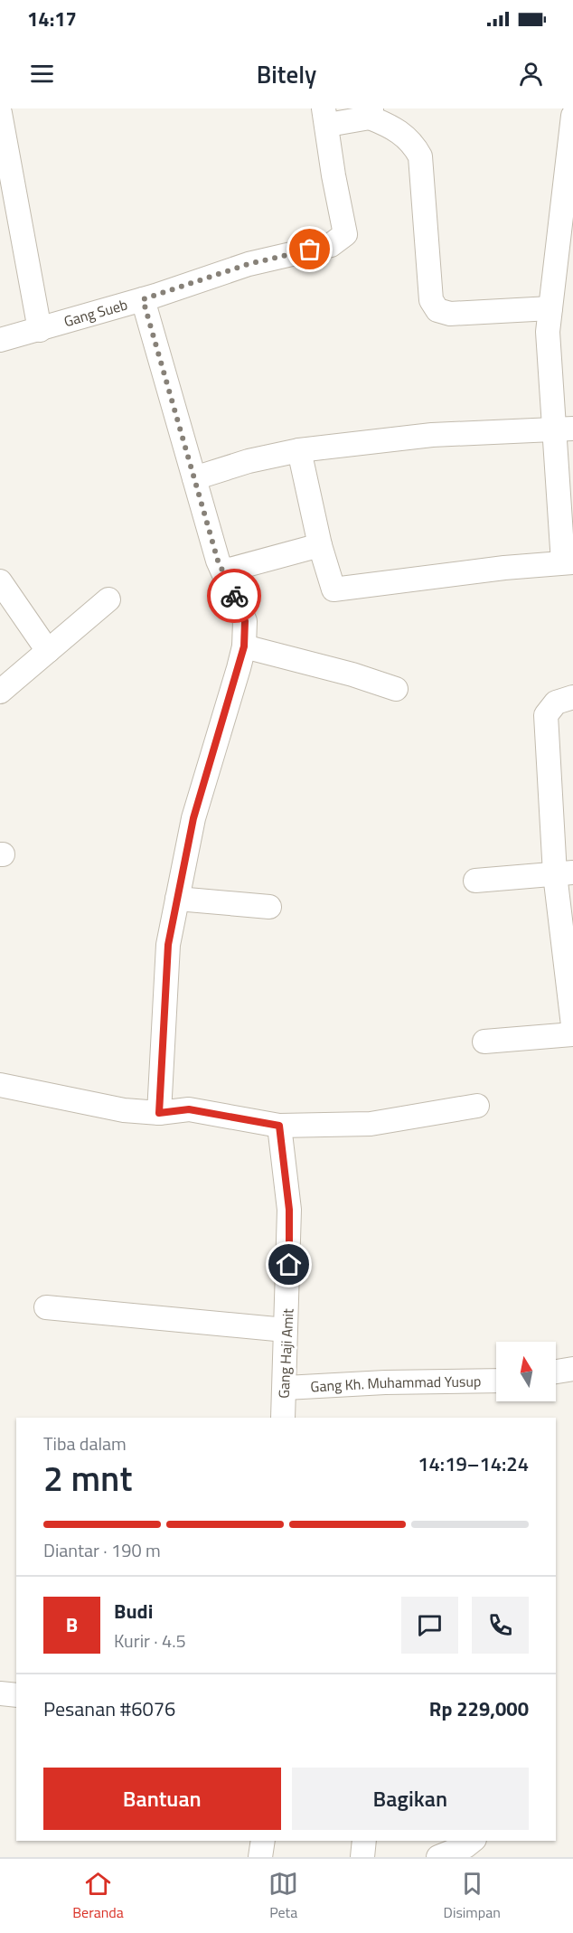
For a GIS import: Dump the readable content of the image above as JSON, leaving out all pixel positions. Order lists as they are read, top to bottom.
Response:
{
  "streets": {
    "street": ["Gang Sueb", "Gang Haji Amit", "Gang Kh. Muhammad Yusup"]
  },
  "crossings": [
    ["Gang Haji Amit", "Gang Kh. Muhammad Yusup"]
  ],
  "north": "top",
  "page": {
    "status": "14:17",
    "header": "Bitely",
    "heading": ["2 mnt", "Tiba dalam", "14:19–14:24"],
    "panel": [
      "Budi",
      "Kurir · 4.5",
      "Pesanan #6076",
      "Rp 229,000"
    ],
    "bar": "Diantar · 190 m",
    "round": "B",
    "buttons": ["Bantuan", "Bagikan"],
    "tabs": ["Beranda", "Peta", "Disimpan"]
  }
}
